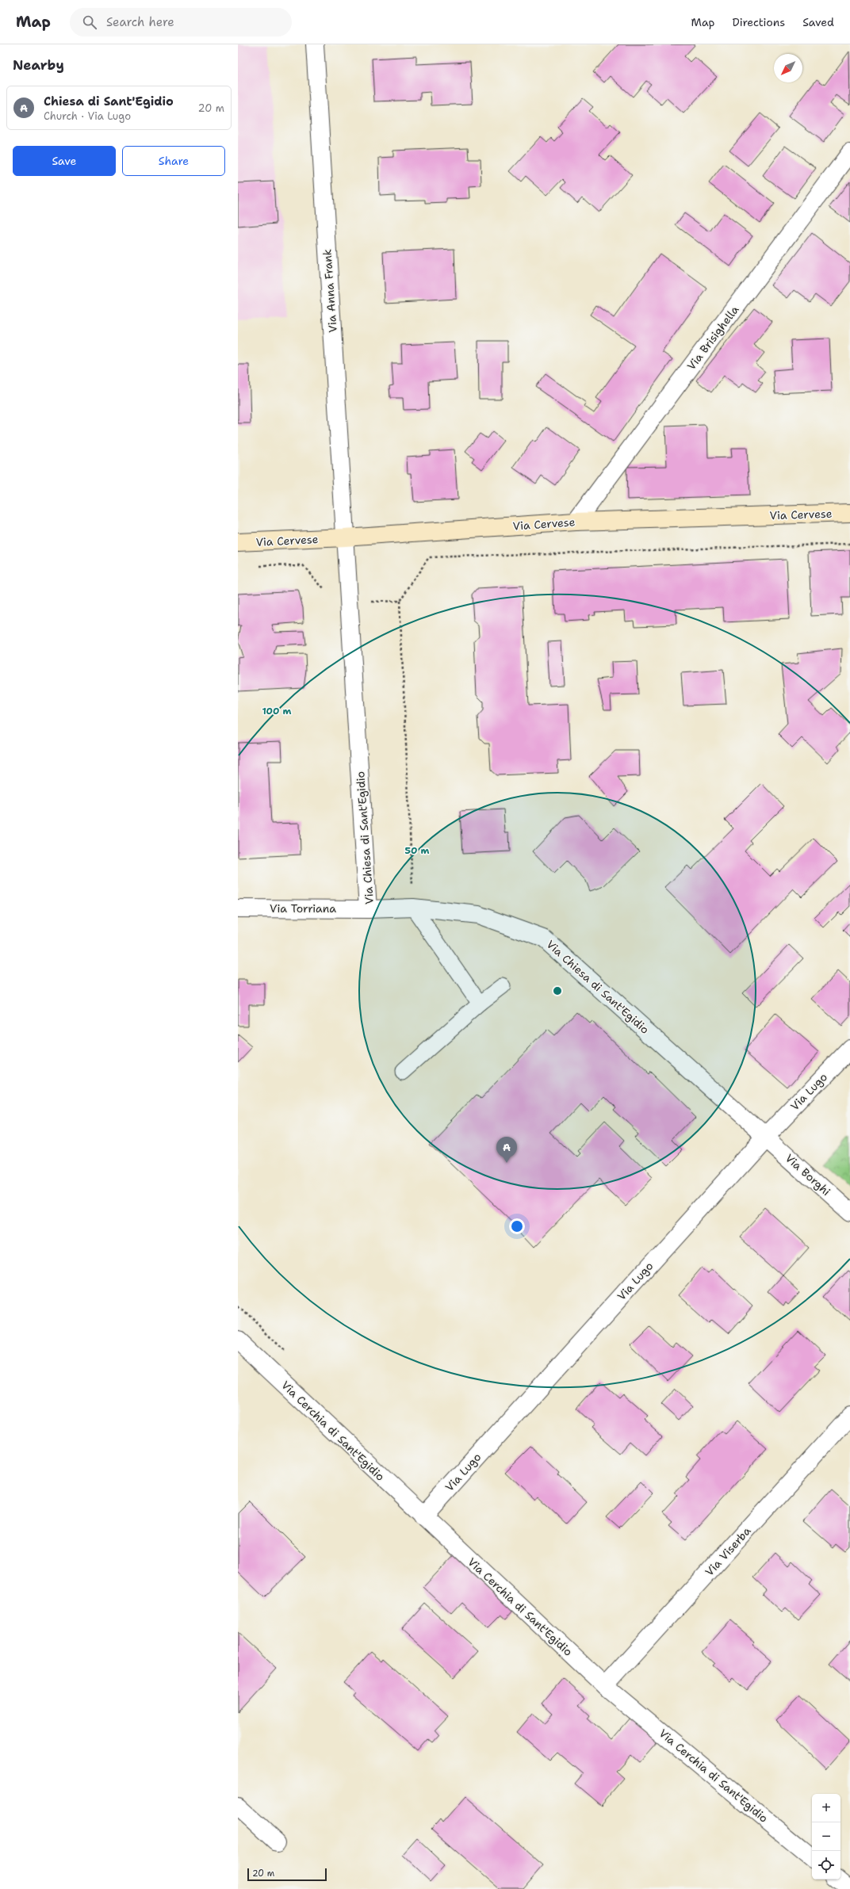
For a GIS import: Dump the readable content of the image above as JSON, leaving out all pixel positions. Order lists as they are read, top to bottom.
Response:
{
  "streets": {
    "main road": ["Via Cervese"],
    "street": [
      "Via Anna Frank",
      "Via Brisighella",
      "Via Chiesa di Sant'Egidio",
      "Via Torriana",
      "Via Lugo",
      "Via Borghi",
      "Via Cerchia di Sant'Egidio",
      "Via Viserba"
    ]
  },
  "crossings": [
    ["Via Anna Frank", "Via Cervese"],
    ["Via Anna Frank", "Via Chiesa di Sant'Egidio"],
    ["Via Brisighella", "Via Cervese"],
    ["Via Cervese", "Via Chiesa di Sant'Egidio"],
    ["Via Chiesa di Sant'Egidio", "Via Torriana"],
    ["Via Chiesa di Sant'Egidio", "Via Lugo"],
    ["Via Chiesa di Sant'Egidio", "Via Borghi"],
    ["Via Lugo", "Via Borghi"],
    ["Via Lugo", "Via Cerchia di Sant'Egidio"],
    ["Via Cerchia di Sant'Egidio", "Via Viserba"]
  ],
  "scale_bar": "20 m",
  "north": "bottom left",
  "page": {
    "header": "Map",
    "search": "Search here",
    "nav": ["Map", "Directions", "Saved"],
    "heading": "Nearby",
    "list": [
      {
        "mark": "A",
        "name": "Chiesa di Sant'Egidio",
        "note": "Church · Via Lugo",
        "value": "20 m"
      }
    ],
    "buttons": ["Save", "Share"],
    "pins": "A",
    "map_buttons": ["+", "−"],
    "scale": "20 m"
  },
  "rings": ["100 m", "50 m"]
}
